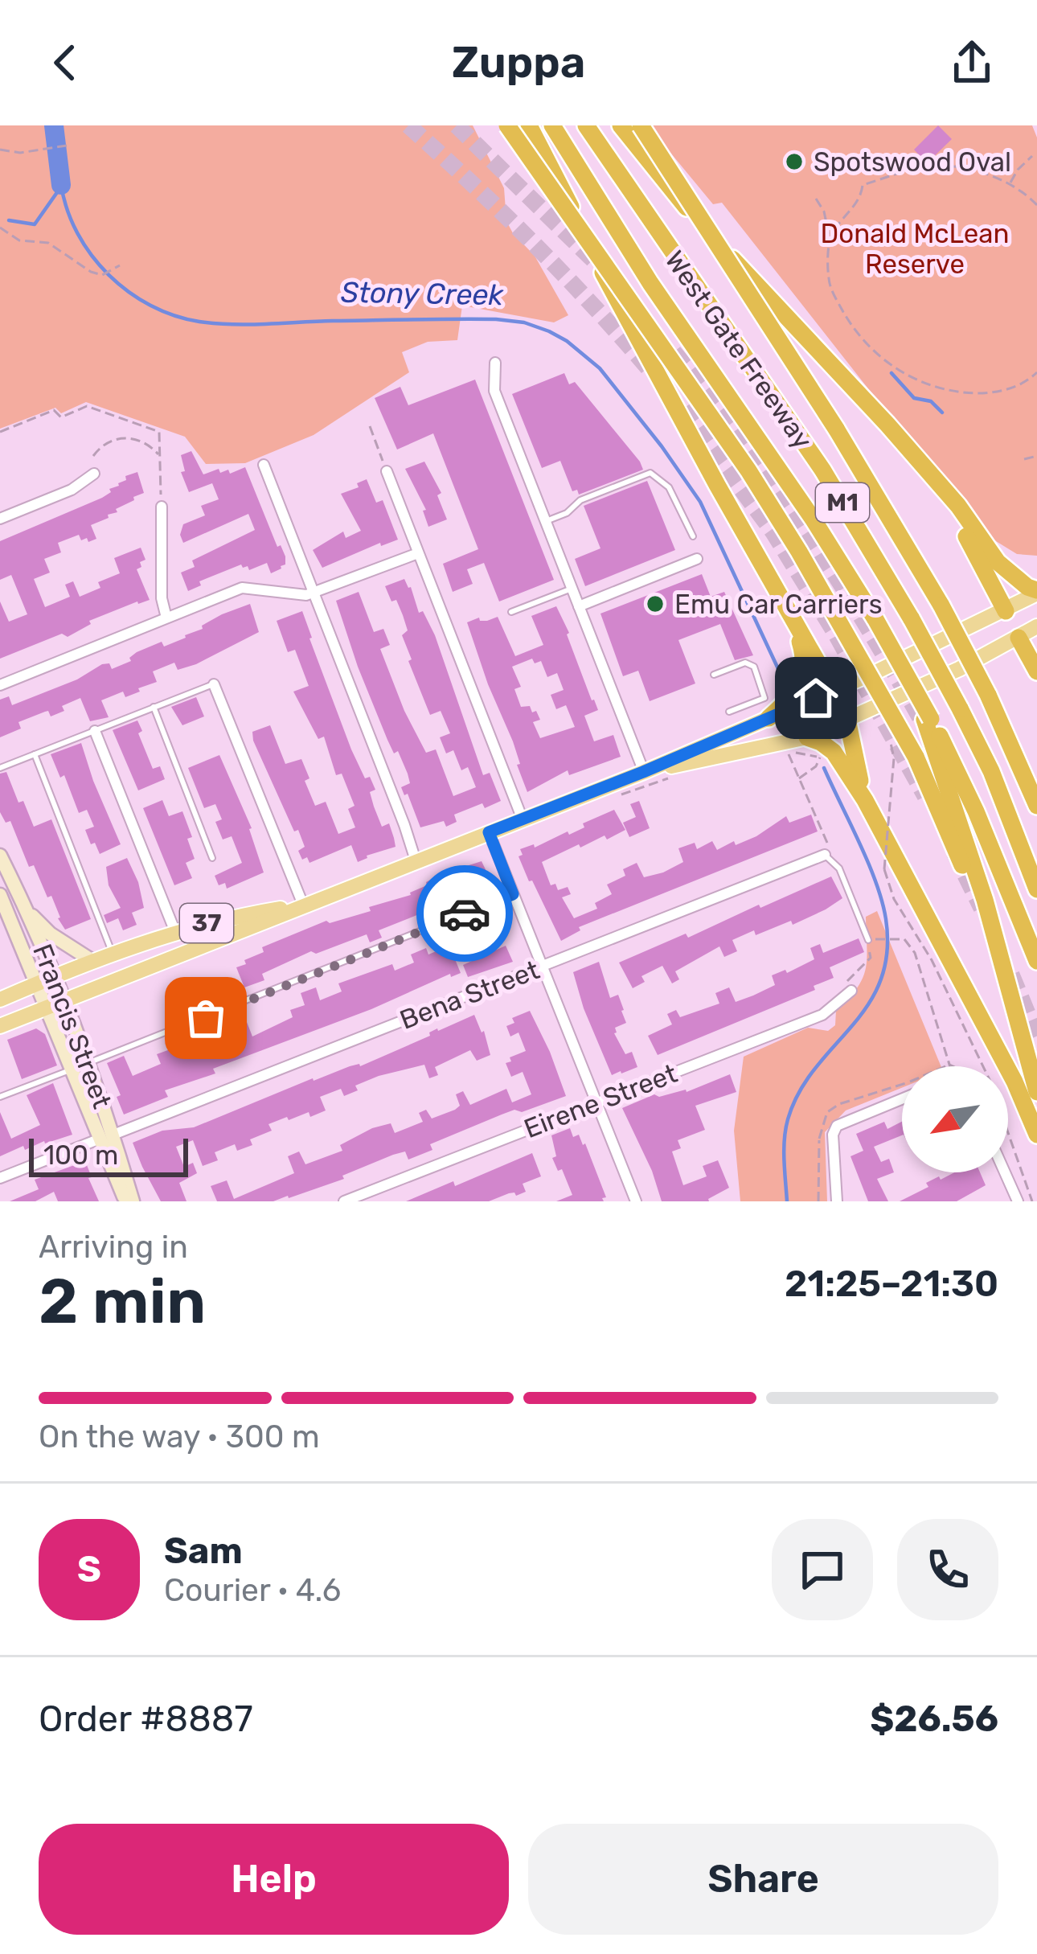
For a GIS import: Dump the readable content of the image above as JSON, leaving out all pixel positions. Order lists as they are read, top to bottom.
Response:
{
  "streets": {
    "highway": ["West Gate Freeway", "M1"],
    "main road": ["37", "Francis Street"],
    "street": ["Bena Street", "Eirene Street"]
  },
  "crossings": [
    ["West Gate Freeway", "M1"],
    ["37", "Francis Street"],
    ["Bena Street", "Francis Street"]
  ],
  "water": ["Stony Creek"],
  "parks": ["Donald McLean Reserve"],
  "places": ["Spotswood Oval", "Emu Car Carriers"],
  "scale_bar": "100 m",
  "north": "bottom left",
  "page": {
    "header": "Zuppa",
    "scale": "100 m",
    "heading": ["2 min", "Arriving in", "21:25–21:30"],
    "panel": [
      "Sam",
      "Courier · 4.6",
      "Order #8887",
      "$26.56"
    ],
    "bar": "On the way · 300 m",
    "round": "S",
    "buttons": ["Help", "Share"]
  }
}
